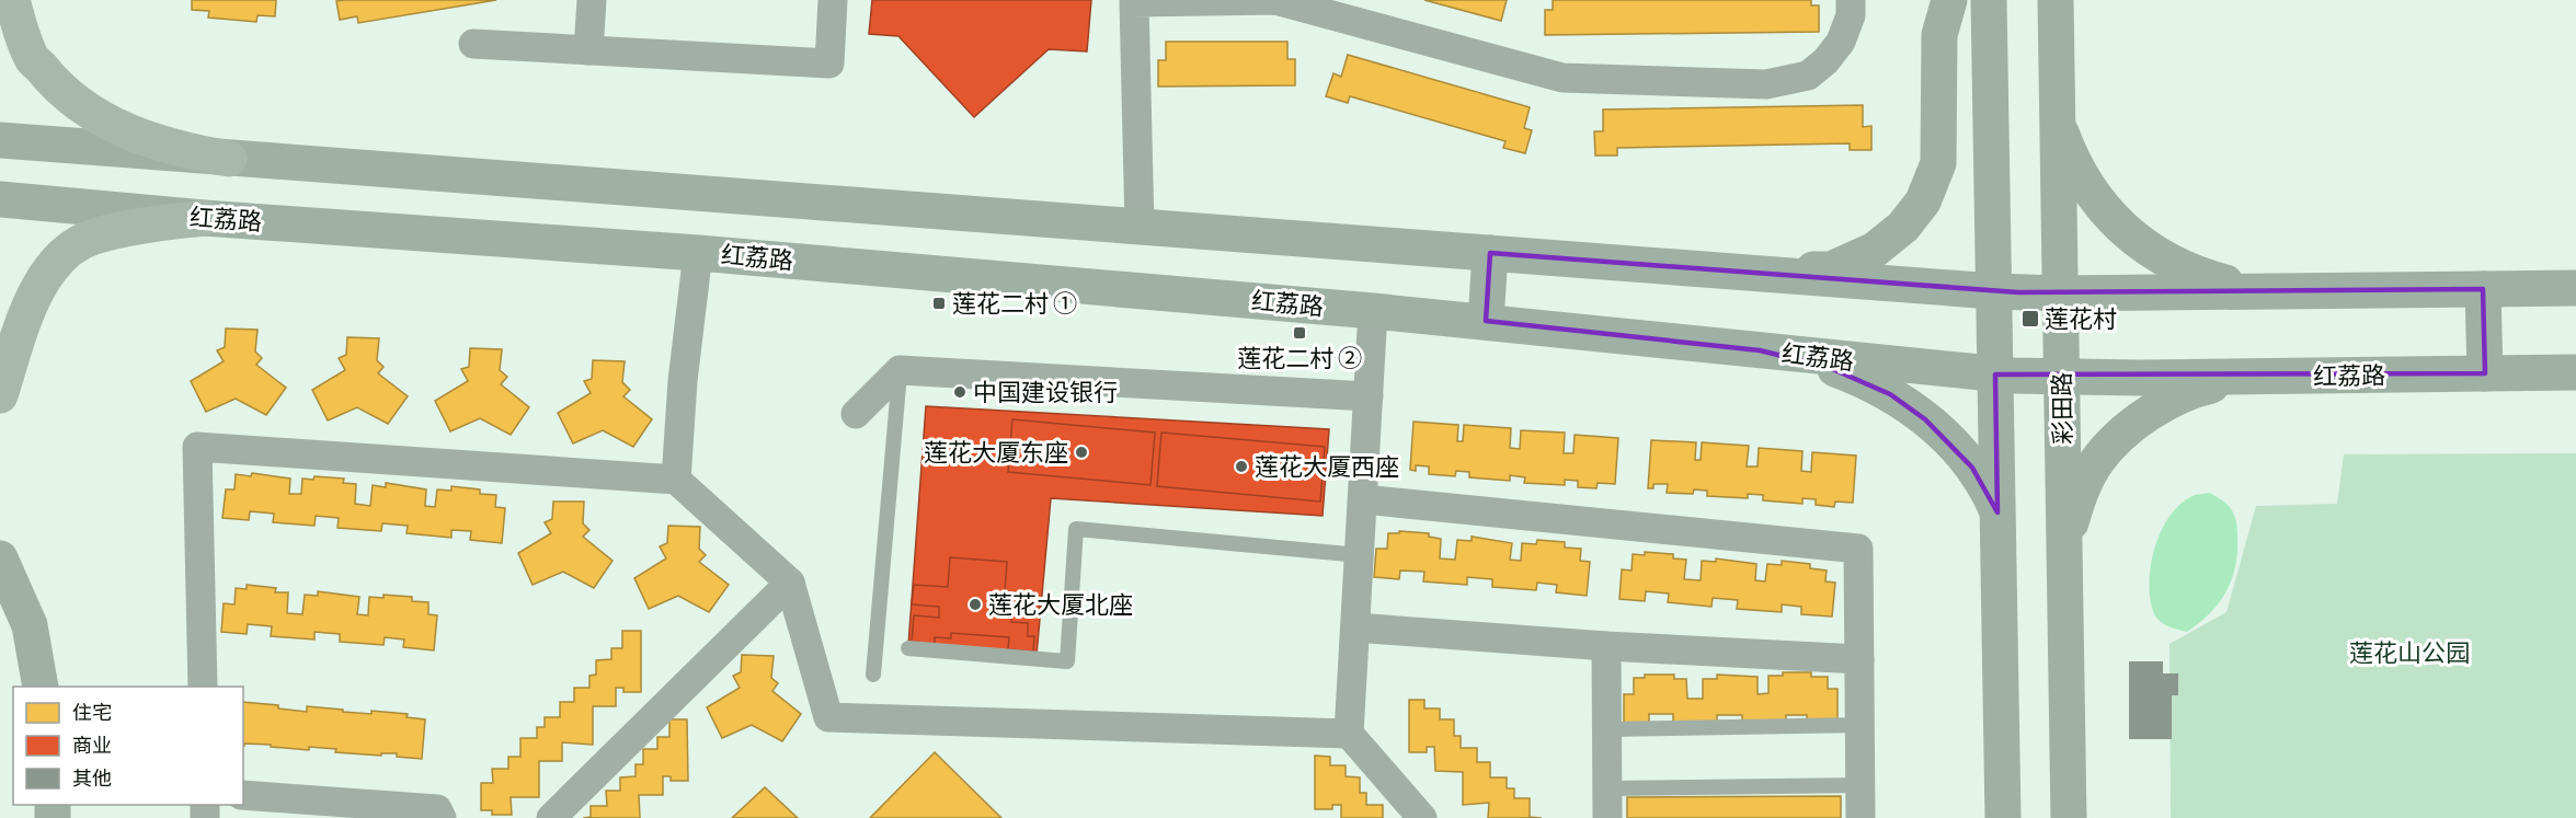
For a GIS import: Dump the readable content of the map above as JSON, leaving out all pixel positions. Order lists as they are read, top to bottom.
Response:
{
  "streets": {
    "main road": ["红荔路", "彩田路"]
  },
  "crossings": [
    ["红荔路", "彩田路"]
  ],
  "parks": ["莲花山公园"],
  "places": {
    "transit": ["莲花二村 ①", "莲花村", "莲花二村 ②"],
    "other": [
      "中国建设银行",
      "莲花大厦东座",
      "莲花大厦西座",
      "莲花大厦北座"
    ]
  },
  "legend": ["住宅", "商业", "其他"]
}
